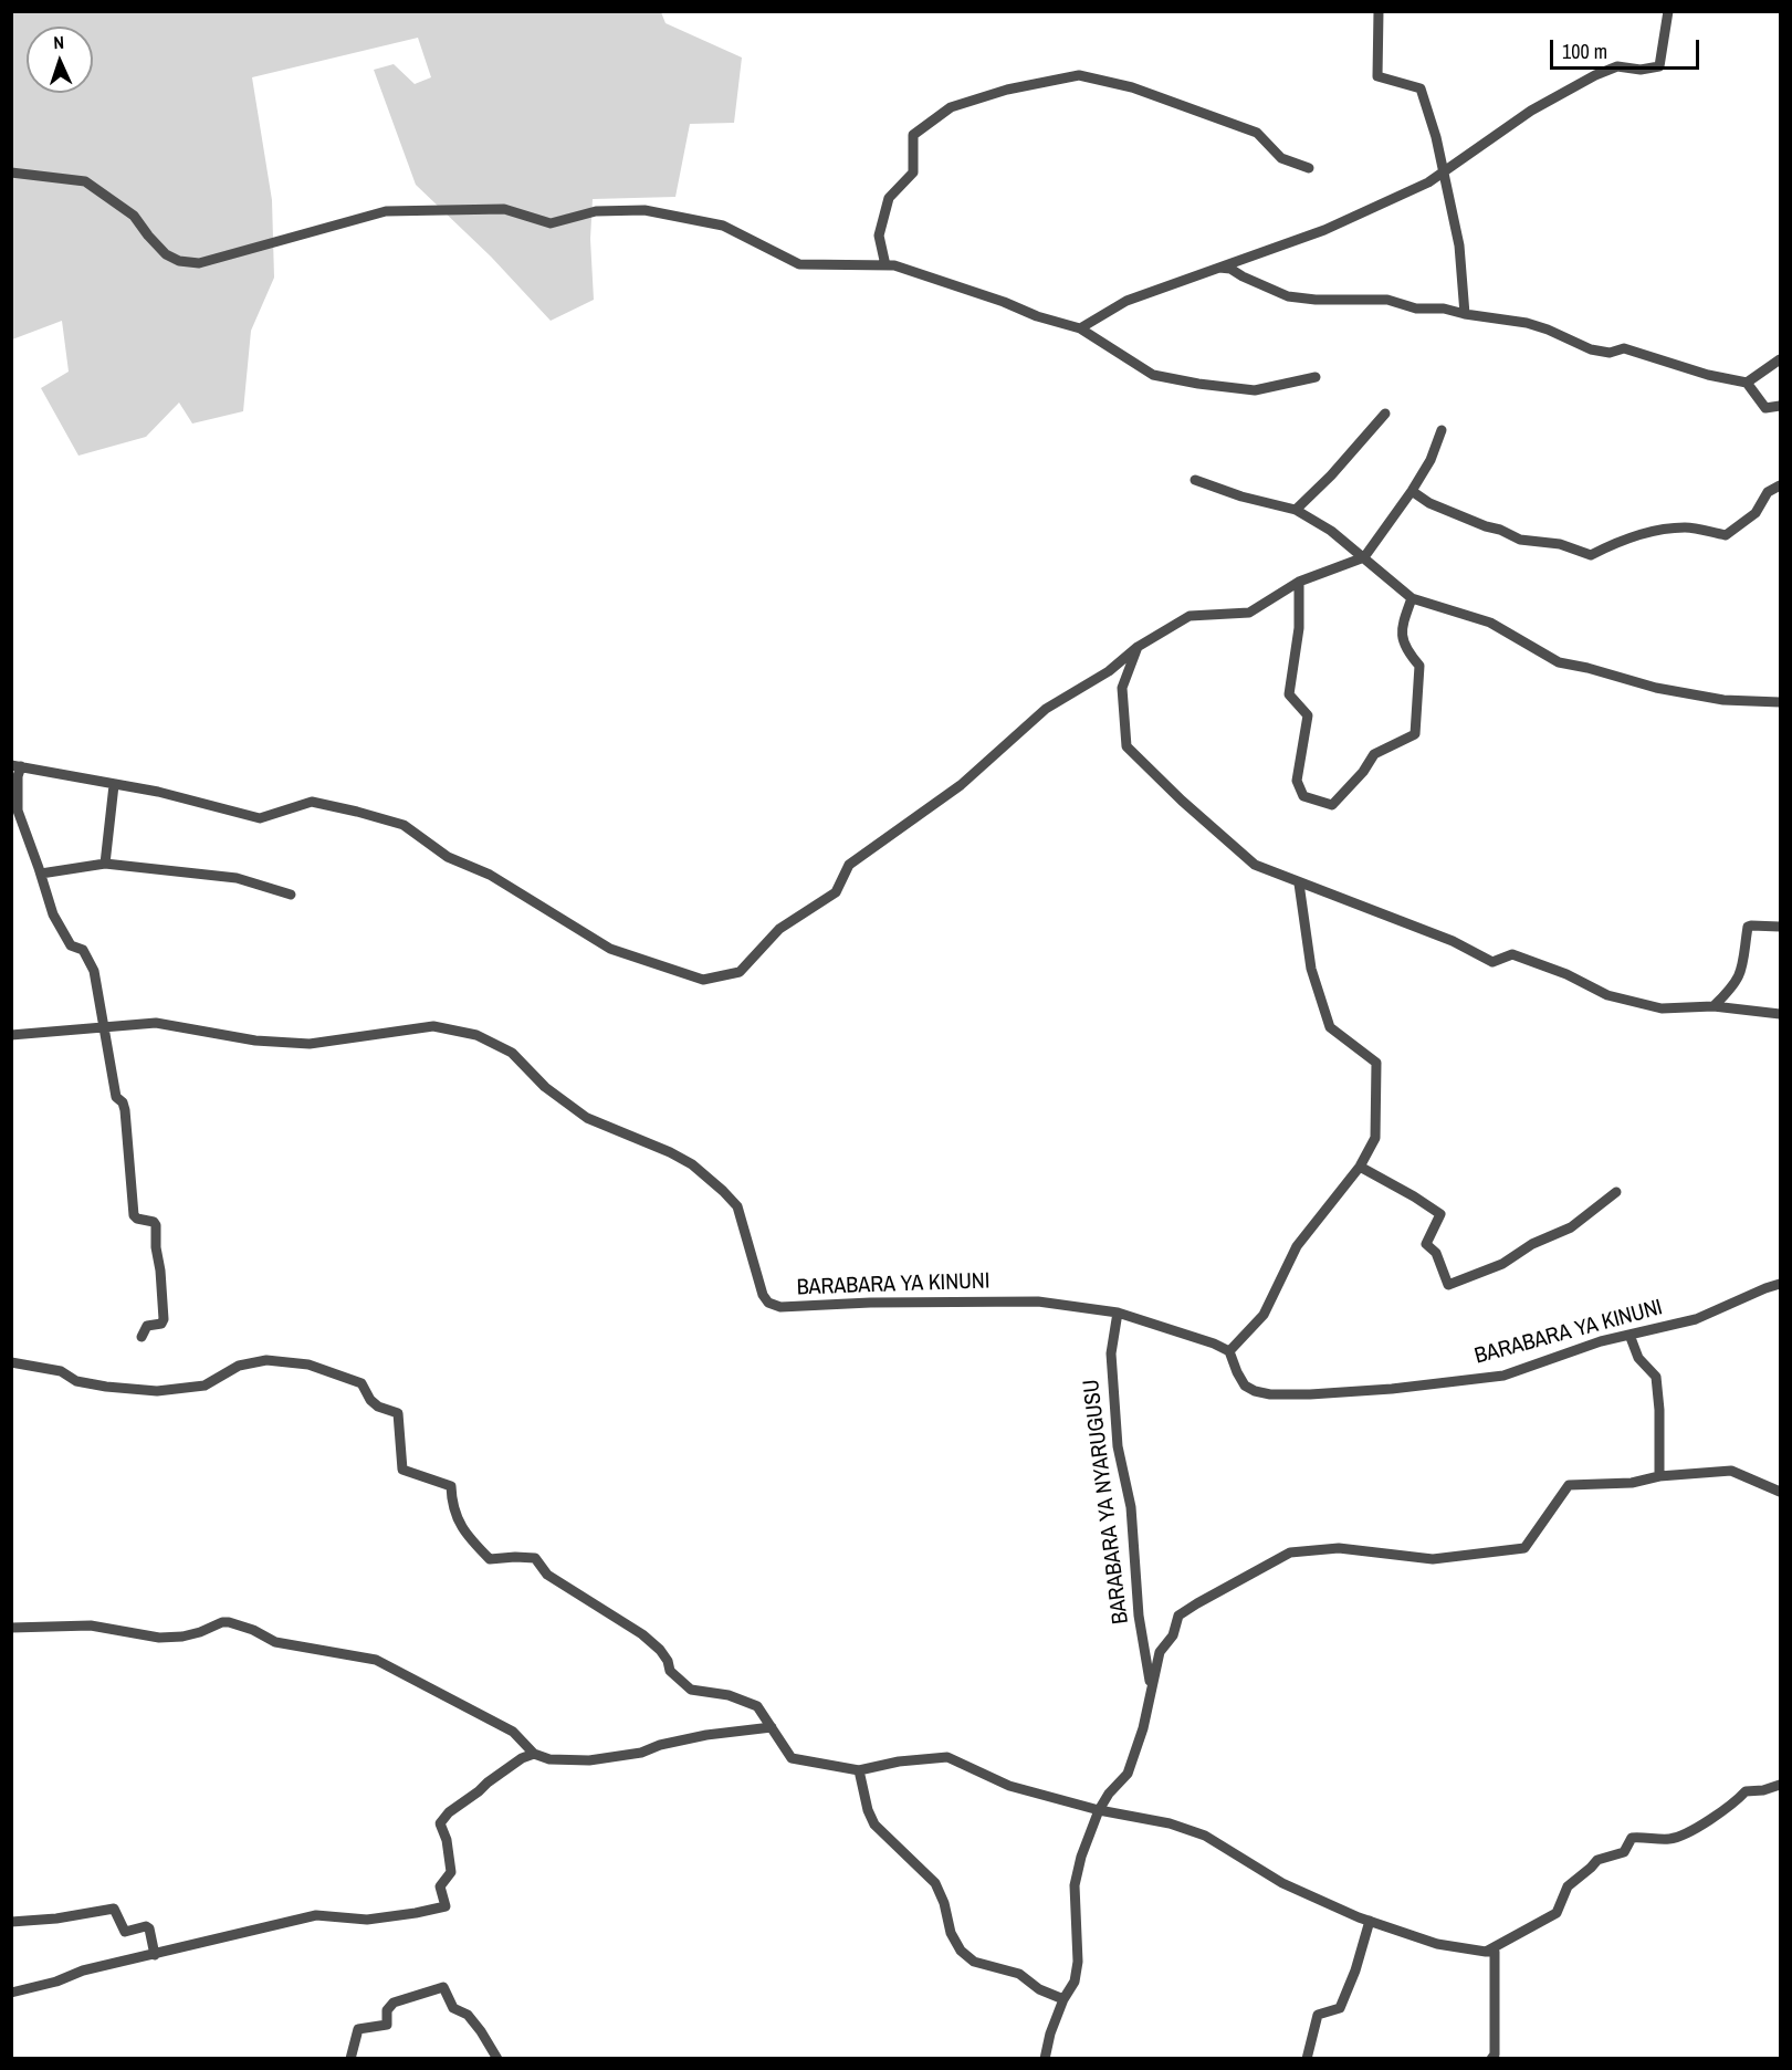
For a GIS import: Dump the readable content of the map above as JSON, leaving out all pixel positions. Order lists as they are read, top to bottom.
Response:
{
  "streets": {
    "street": ["BARABARA YA KINUNI", "BARABARA YA NYARUGUSU"]
  },
  "crossings": [
    ["BARABARA YA KINUNI", "BARABARA YA NYARUGUSU"]
  ],
  "scale_bar": "100 m",
  "north": "top"
}
